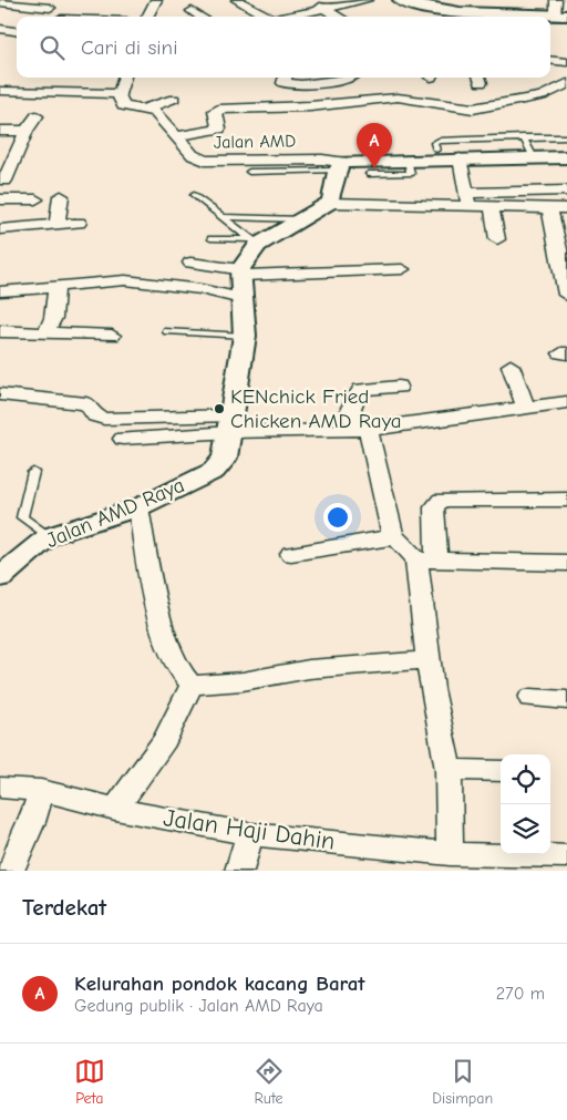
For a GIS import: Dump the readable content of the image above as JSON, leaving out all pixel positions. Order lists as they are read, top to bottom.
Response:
{
  "streets": {
    "street": ["Jalan AMD", "Jalan AMD Raya", "Jalan Haji Dahin"]
  },
  "places": ["KENchick Fried Chicken AMD Raya"],
  "page": {
    "search": "Cari di sini",
    "pins": "A",
    "heading": "Terdekat",
    "list": [
      {
        "mark": "A",
        "name": "Kelurahan pondok kacang Barat",
        "note": "Gedung publik · Jalan AMD Raya",
        "value": "270 m"
      }
    ],
    "nav": ["Peta", "Rute", "Disimpan"]
  }
}
